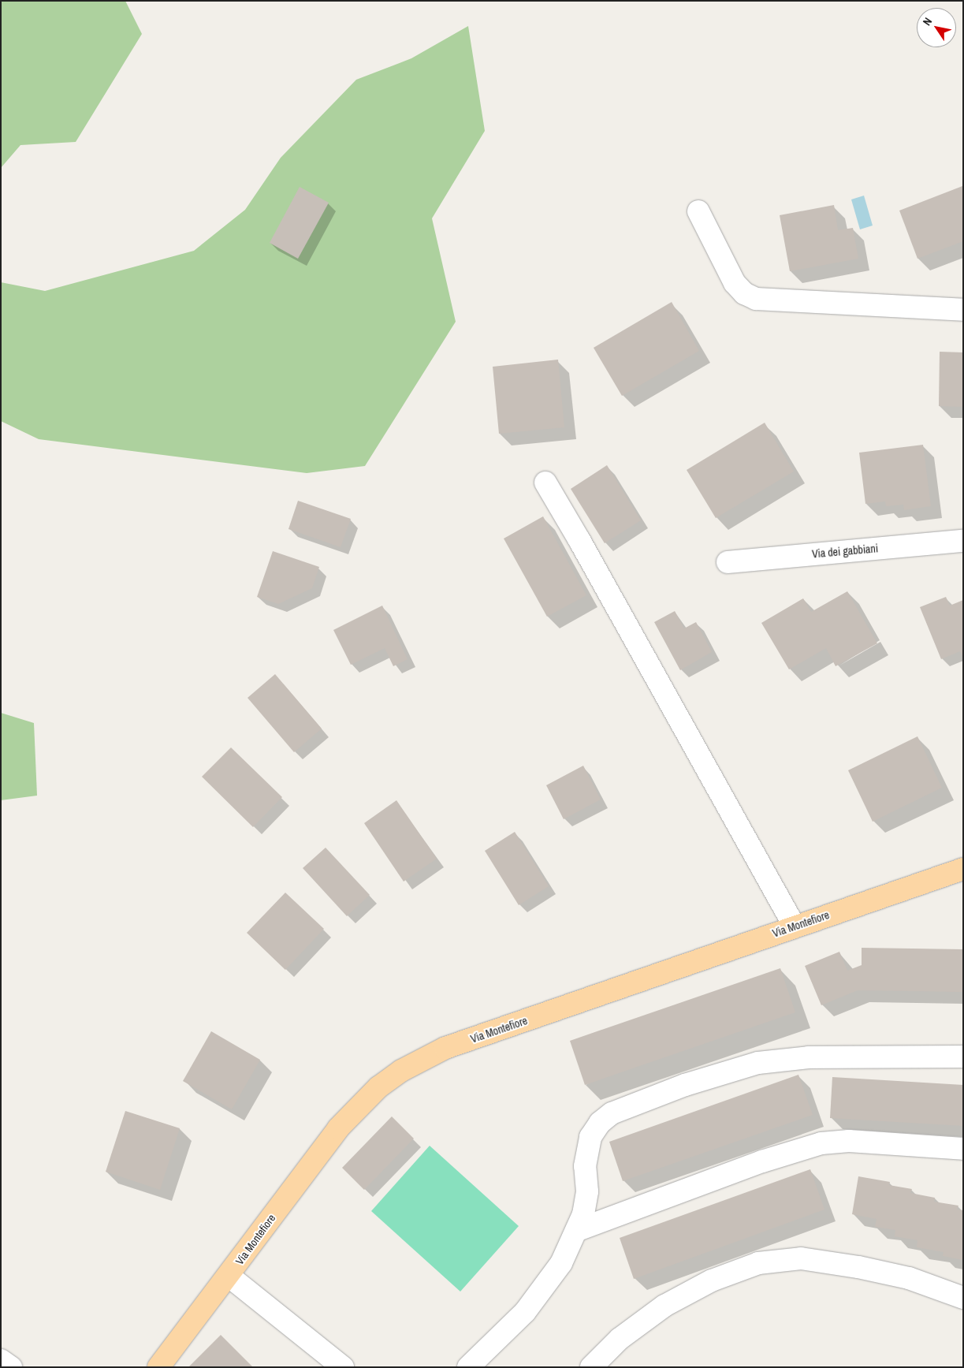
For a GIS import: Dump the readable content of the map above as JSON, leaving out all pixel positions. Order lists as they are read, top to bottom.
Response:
{
  "streets": {
    "main road": ["Via Montefiore"],
    "street": ["Via dei gabbiani"]
  },
  "north": "top left"
}
